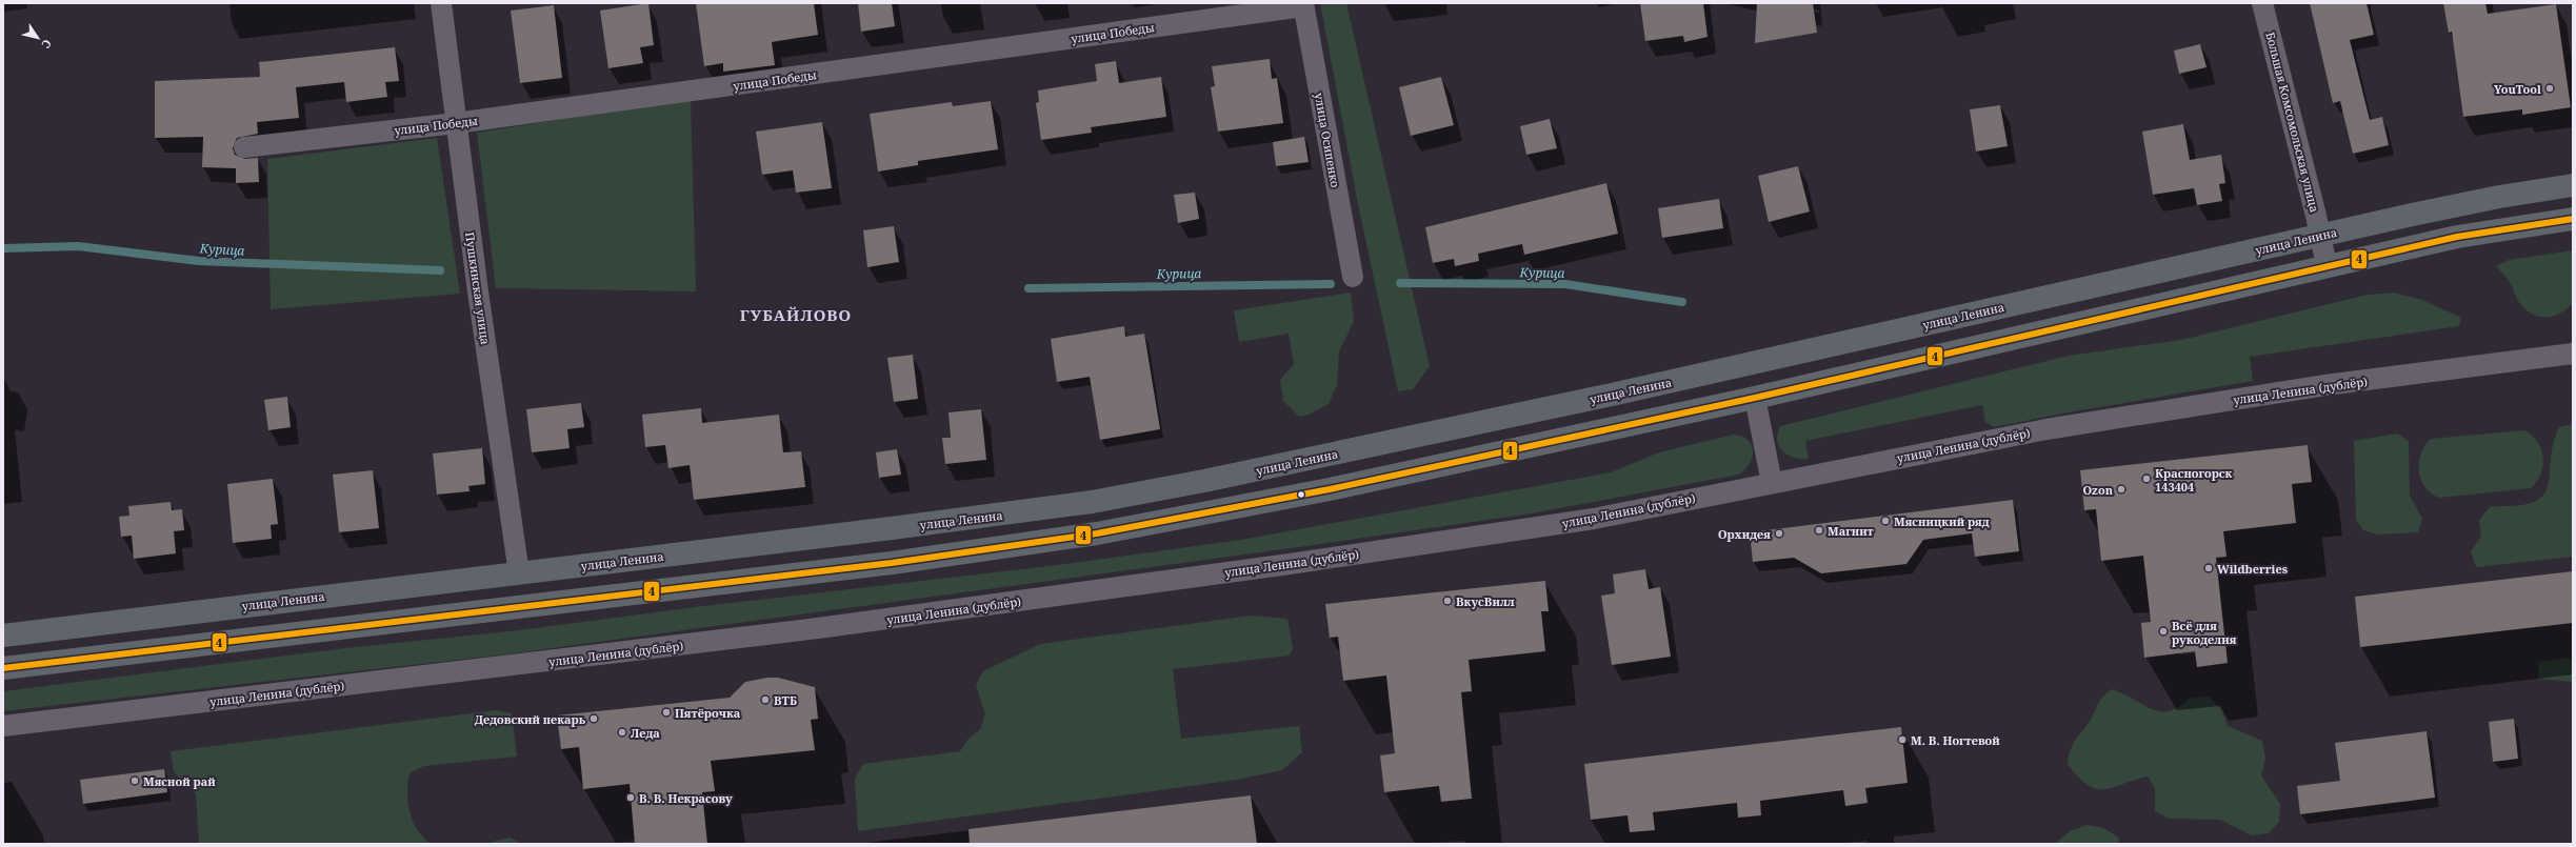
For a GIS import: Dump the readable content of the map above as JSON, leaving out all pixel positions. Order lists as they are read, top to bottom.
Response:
{
  "streets": {
    "main road": ["улица Ленина"],
    "street": [
      "улица Победы",
      "Большая Комсомольская улица",
      "улица Осипенко",
      "Пушкинская улица",
      "улица Ленина (дублёр)"
    ]
  },
  "crossings": [
    ["улица Победы", "улица Осипенко"],
    ["улица Победы", "Пушкинская улица"],
    ["Большая Комсомольская улица", "улица Ленина"],
    ["улица Ленина", "Пушкинская улица"]
  ],
  "districts": ["ГУБАЙЛОВО"],
  "water": ["Курица"],
  "places": [
    "YouTool",
    "Красногорск 143404",
    "Ozon",
    "Мясницкий ряд",
    "Магнит",
    "Орхидея",
    "Wildberries",
    "ВкусВилл",
    "Всё для рукоделия",
    "ВТБ",
    "Пятёрочка",
    "Дедовский пекарь",
    "Леда",
    "М. В. Ногтевой",
    "Мясной рай",
    "В. В. Некрасову"
  ],
  "lines": ["transit line 4"],
  "north": "bottom right"
}
